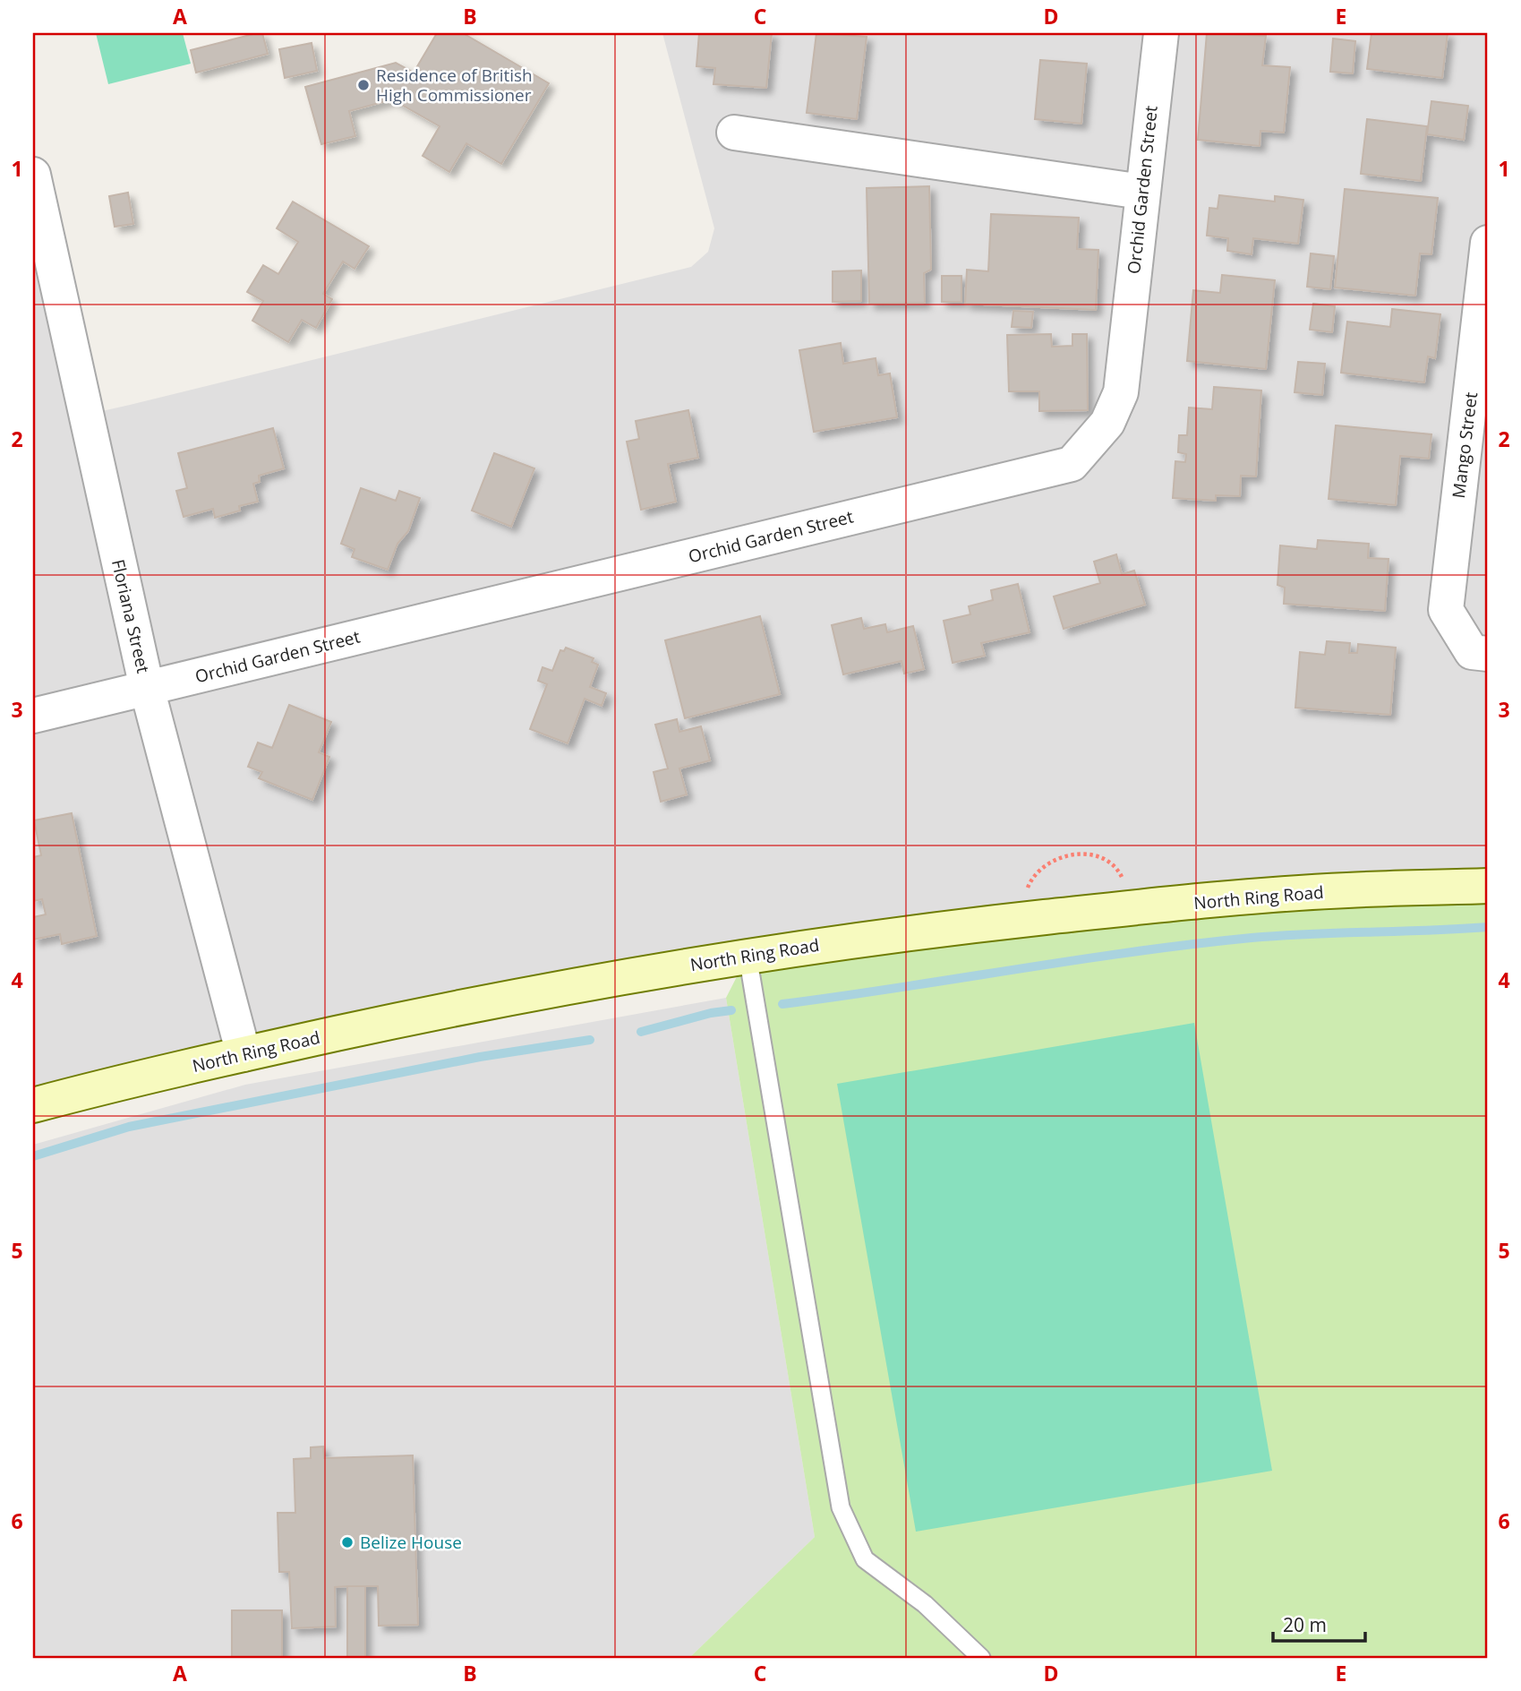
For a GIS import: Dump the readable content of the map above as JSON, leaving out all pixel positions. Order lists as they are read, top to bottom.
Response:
{
  "streets": {
    "main road": ["North Ring Road"],
    "street": ["Orchid Garden Street", "Mango Street", "Floriana Street"]
  },
  "crossings": [
    ["Orchid Garden Street", "Floriana Street"],
    ["Floriana Street", "North Ring Road"]
  ],
  "places": ["Residence of British High Commissioner", "Belize House"],
  "scale_bar": "20 m",
  "grid": {
    "columns": [
      "A",
      "B",
      "C",
      "D",
      "E"
    ],
    "rows": [
      "1",
      "2",
      "3",
      "4",
      "5",
      "6"
    ]
  }
}
